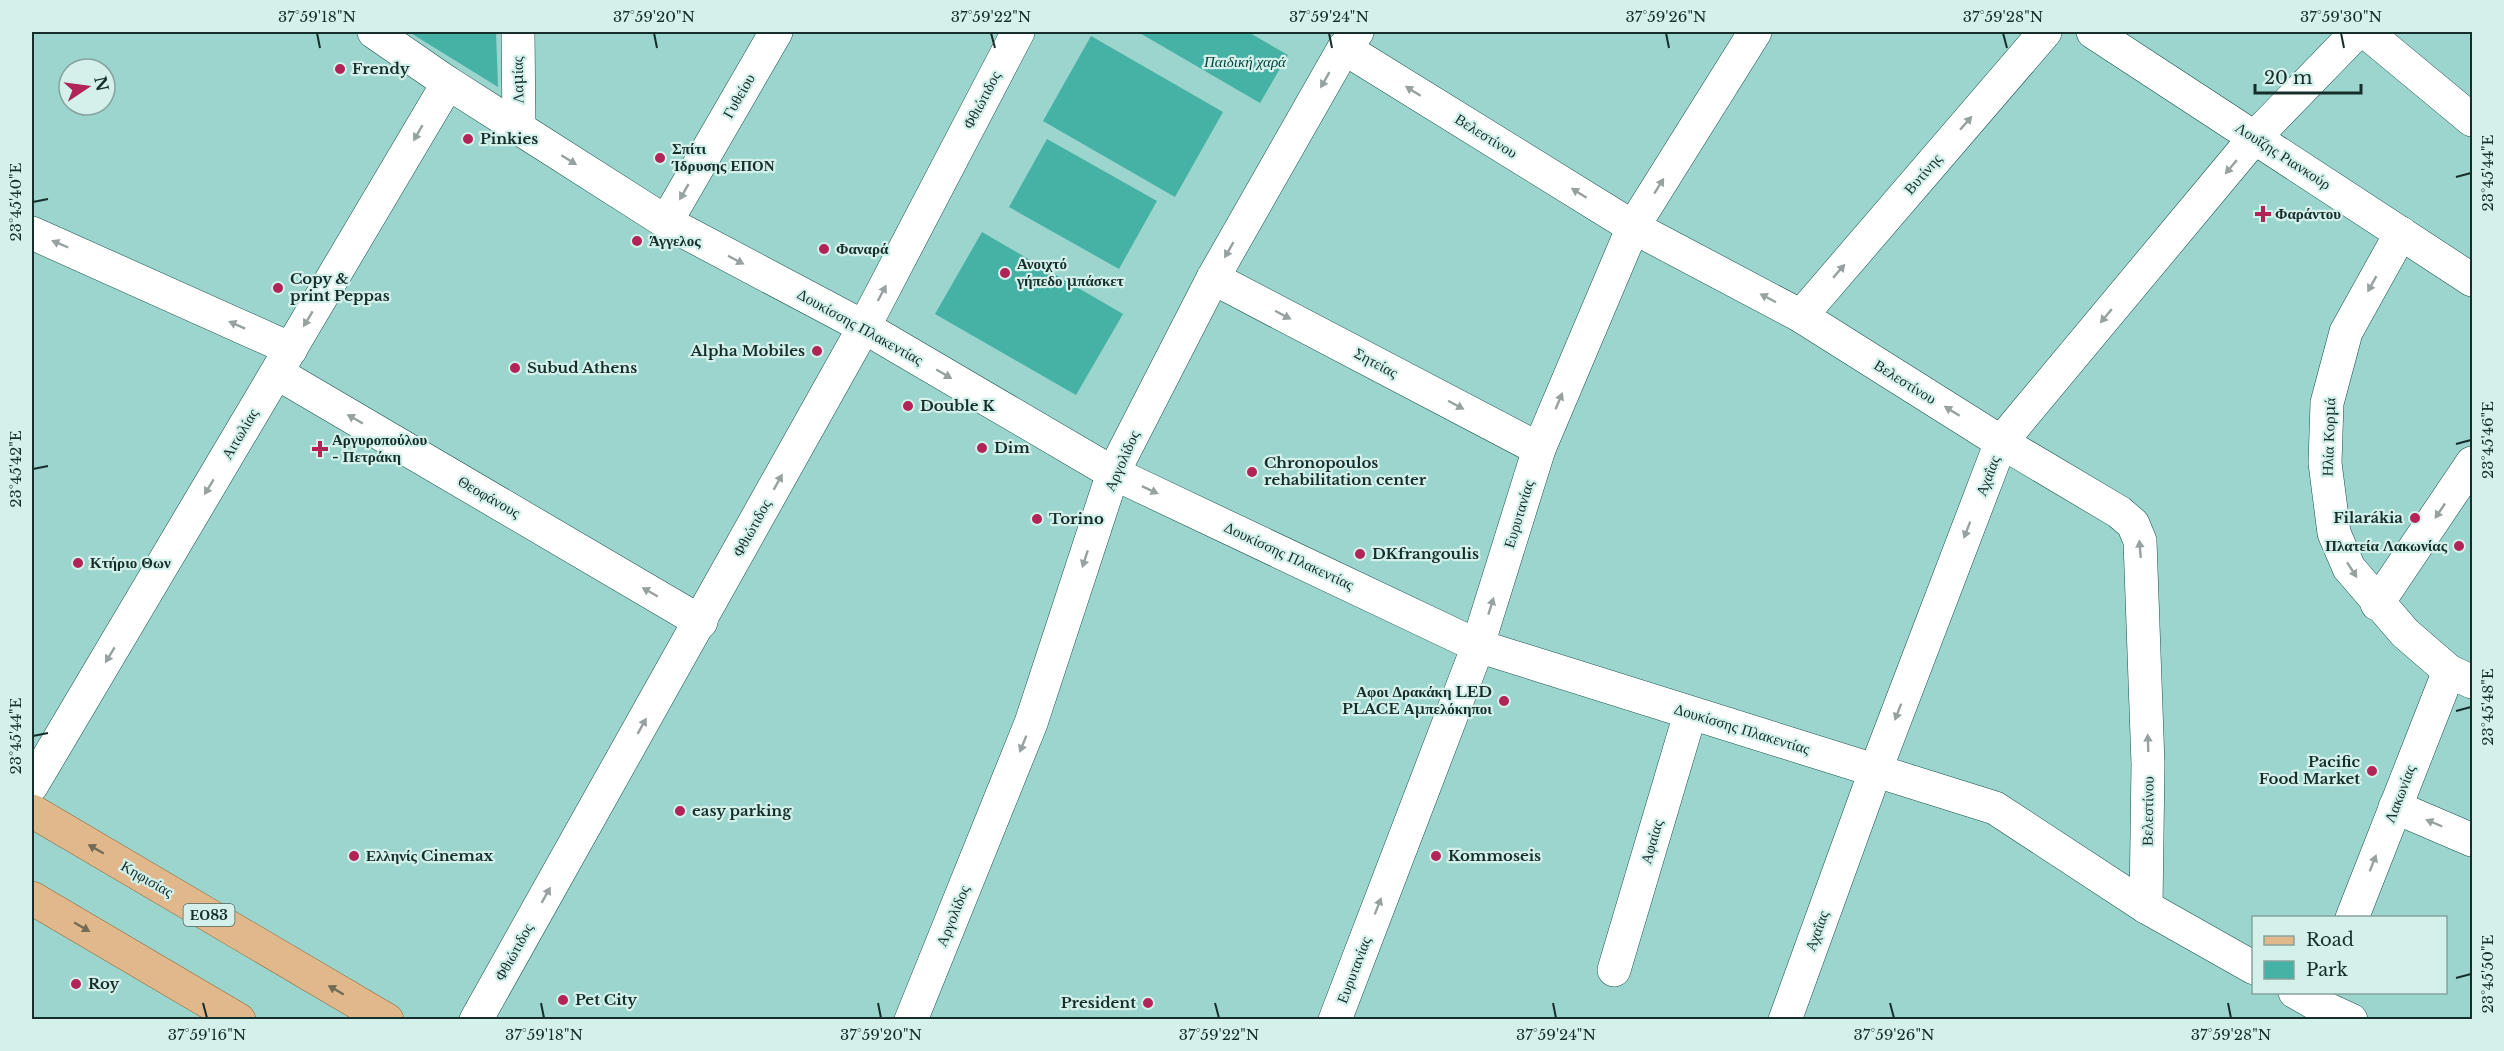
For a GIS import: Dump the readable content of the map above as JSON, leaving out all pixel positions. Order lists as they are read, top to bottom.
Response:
{
  "streets": {
    "main road": ["Κηφισίας", "ΕΟ83"],
    "street": [
      "Λαμίας",
      "Γυθείου",
      "Φθιώτιδος",
      "Βελεστίνου",
      "Λουΐζης Ριανκούρ",
      "Βυτίνης",
      "Δουκίσσης Πλακεντίας",
      "Σητείας",
      "Αιτωλίας",
      "Ηλία Κορμά",
      "Αργολίδος",
      "Αχαΐας",
      "Θεοφάνους",
      "Ευρυτανίας",
      "Λακωνίας",
      "Αφαίας"
    ]
  },
  "crossings": [
    ["Λαμίας", "Δουκίσσης Πλακεντίας"],
    ["Γυθείου", "Δουκίσσης Πλακεντίας"],
    ["Φθιώτιδος", "Δουκίσσης Πλακεντίας"],
    ["Φθιώτιδος", "Θεοφάνους"],
    ["Βελεστίνου", "Βυτίνης"],
    ["Βελεστίνου", "Δουκίσσης Πλακεντίας"],
    ["Βελεστίνου", "Αργολίδος"],
    ["Βελεστίνου", "Αχαΐας"],
    ["Βελεστίνου", "Ευρυτανίας"],
    ["Λουΐζης Ριανκούρ", "Ηλία Κορμά"],
    ["Λουΐζης Ριανκούρ", "Αχαΐας"],
    ["Δουκίσσης Πλακεντίας", "Αιτωλίας"],
    ["Δουκίσσης Πλακεντίας", "Αργολίδος"],
    ["Δουκίσσης Πλακεντίας", "Αχαΐας"],
    ["Δουκίσσης Πλακεντίας", "Ευρυτανίας"],
    ["Δουκίσσης Πλακεντίας", "Αφαίας"],
    ["Σητείας", "Αργολίδος"],
    ["Σητείας", "Ευρυτανίας"],
    ["Αιτωλίας", "Θεοφάνους"],
    ["Ηλία Κορμά", "Λακωνίας"]
  ],
  "one_way": [
    "Γυθείου",
    "Φθιώτιδος",
    "Βελεστίνου",
    "Βυτίνης",
    "Δουκίσσης Πλακεντίας",
    "Σητείας",
    "Αιτωλίας",
    "Ηλία Κορμά",
    "Αργολίδος",
    "Αχαΐας",
    "Θεοφάνους",
    "Ευρυτανίας"
  ],
  "parks": ["Παιδική χαρά"],
  "places": {
    "other": [
      "Frendy",
      "Pinkies",
      "Σπίτι Ίδρυσης ΕΠΟΝ",
      "Άγγελος",
      "Φαναρά",
      "Ανοιχτό γήπεδο μπάσκετ",
      "Copy & print Peppas",
      "Alpha Mobiles",
      "Subud Athens",
      "Double K",
      "Dim",
      "Chronopoulos rehabilitation center",
      "Filarákia",
      "Torino",
      "Πλατεία Λακωνίας",
      "DKfrangoulis",
      "Κτήριο Θων",
      "Αφοι Δρακάκη LED PLACE Αμπελόκηποι",
      "Pacific Food Market",
      "easy parking",
      "Ελληνίς Cinemax",
      "Kommoseis",
      "Roy",
      "Pet City",
      "President"
    ],
    "health": ["Φαράντου", "Αργυροπούλου - Πετράκη"]
  },
  "legend": ["Road", "Park"],
  "scale_bar": "20 m",
  "north": "right",
  "coordinates": [
    "37°59'18\"N",
    "37°59'20\"N",
    "37°59'22\"N",
    "37°59'24\"N",
    "37°59'26\"N",
    "37°59'28\"N",
    "37°59'30\"N",
    "23°45'44\"E",
    "23°45'40\"E",
    "23°45'46\"E",
    "23°45'42\"E",
    "23°45'48\"E",
    "23°45'50\"E",
    "37°59'16\"N"
  ]
}
